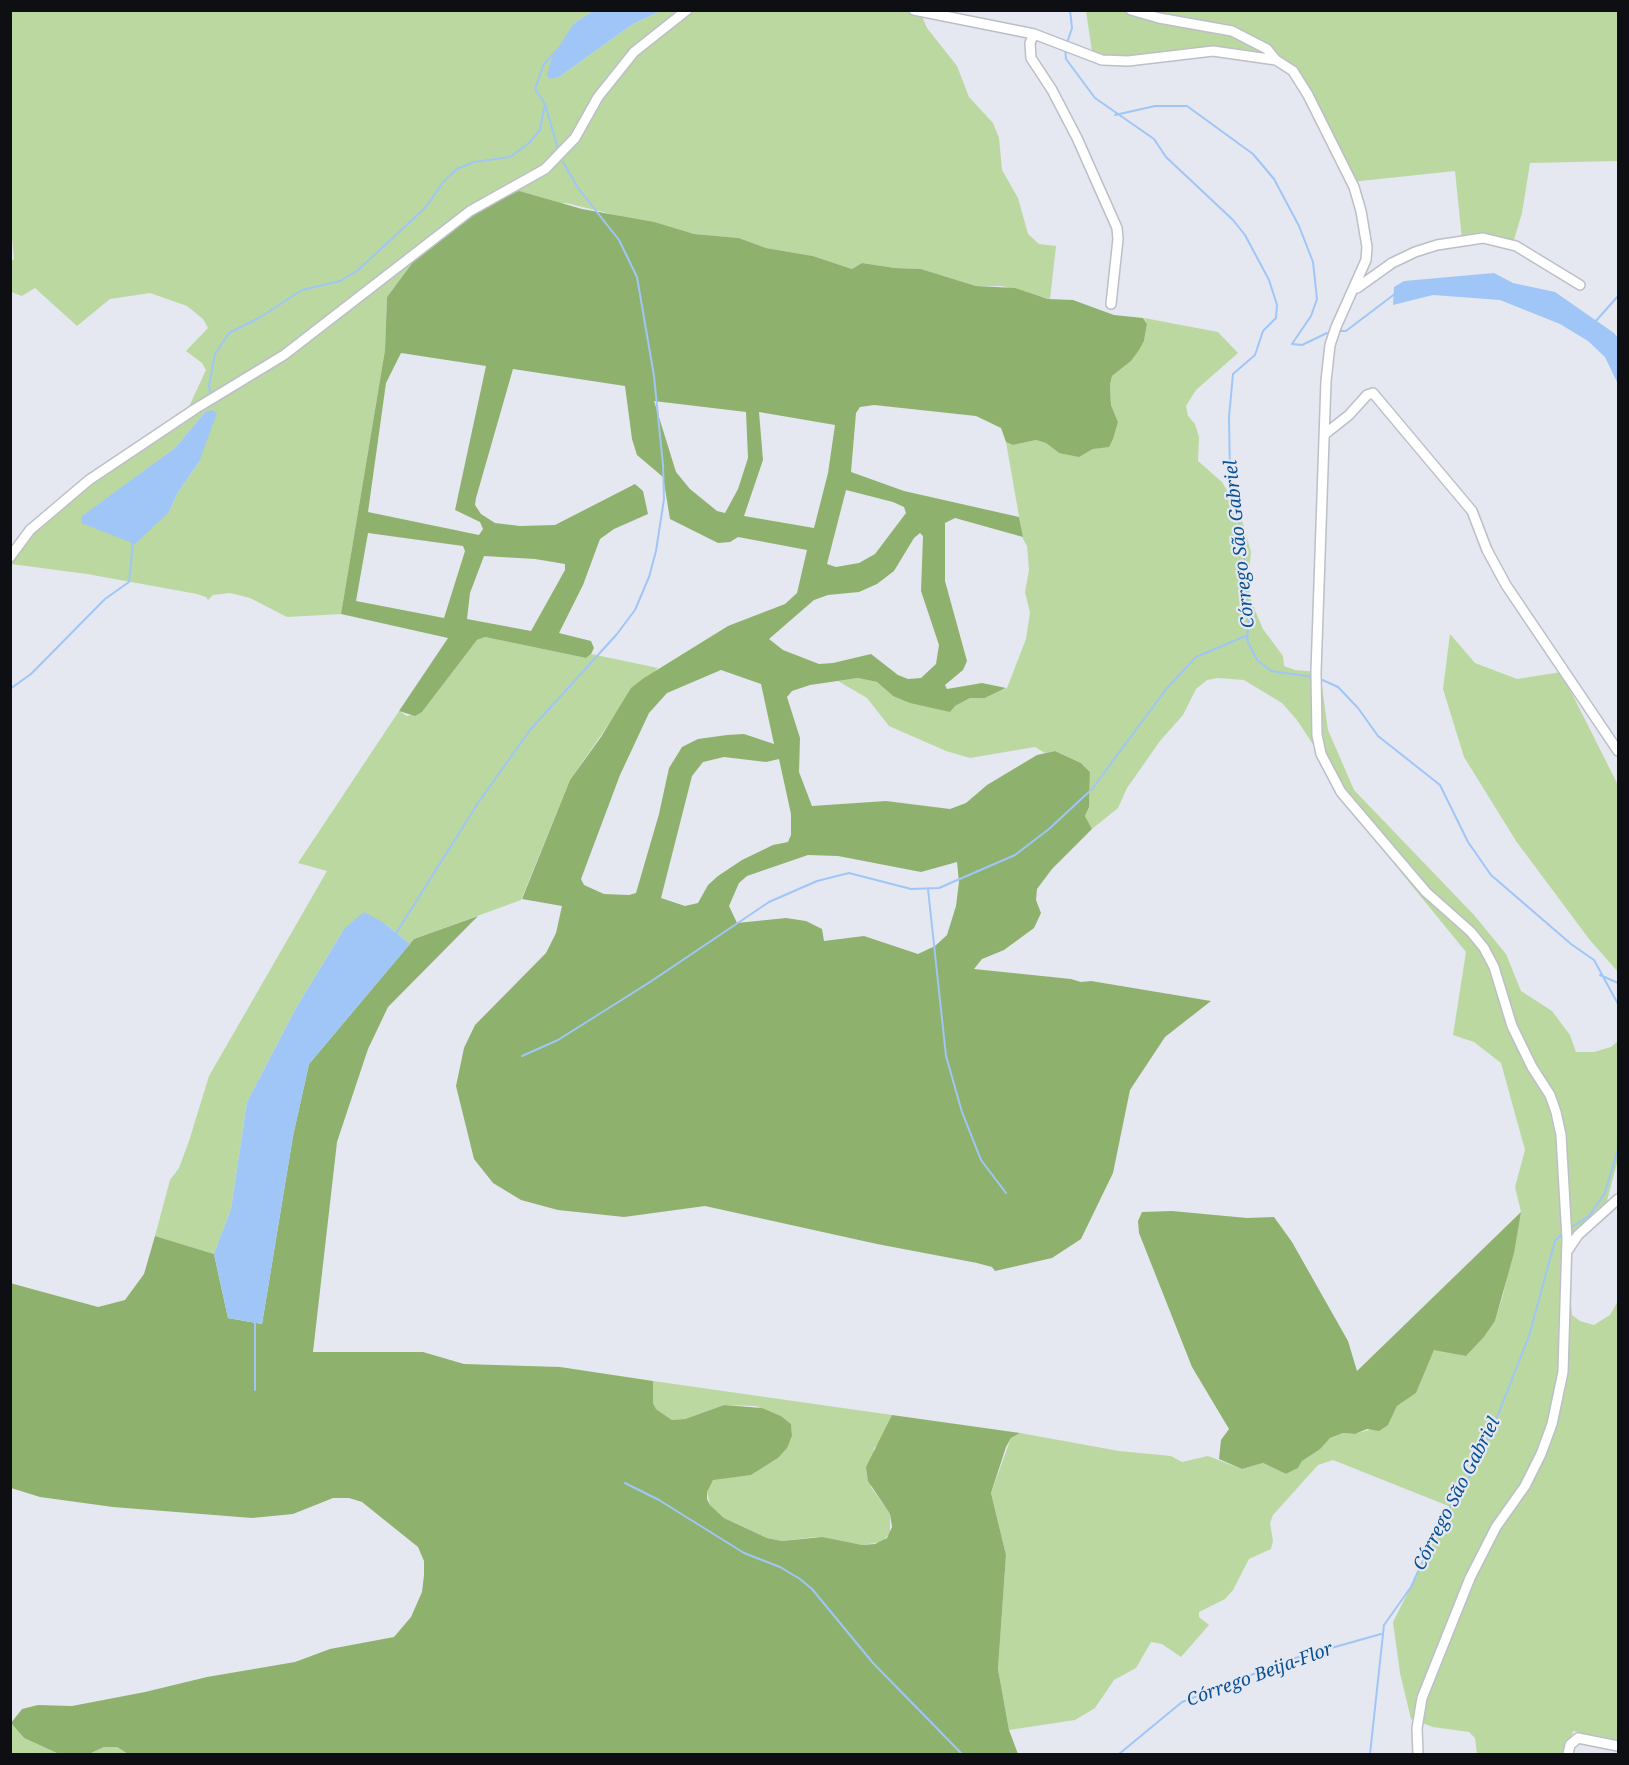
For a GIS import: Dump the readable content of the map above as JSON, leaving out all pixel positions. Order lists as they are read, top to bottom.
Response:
{
  "water": ["Córrego São Gabriel", "Córrego Beija-Flor"]
}
